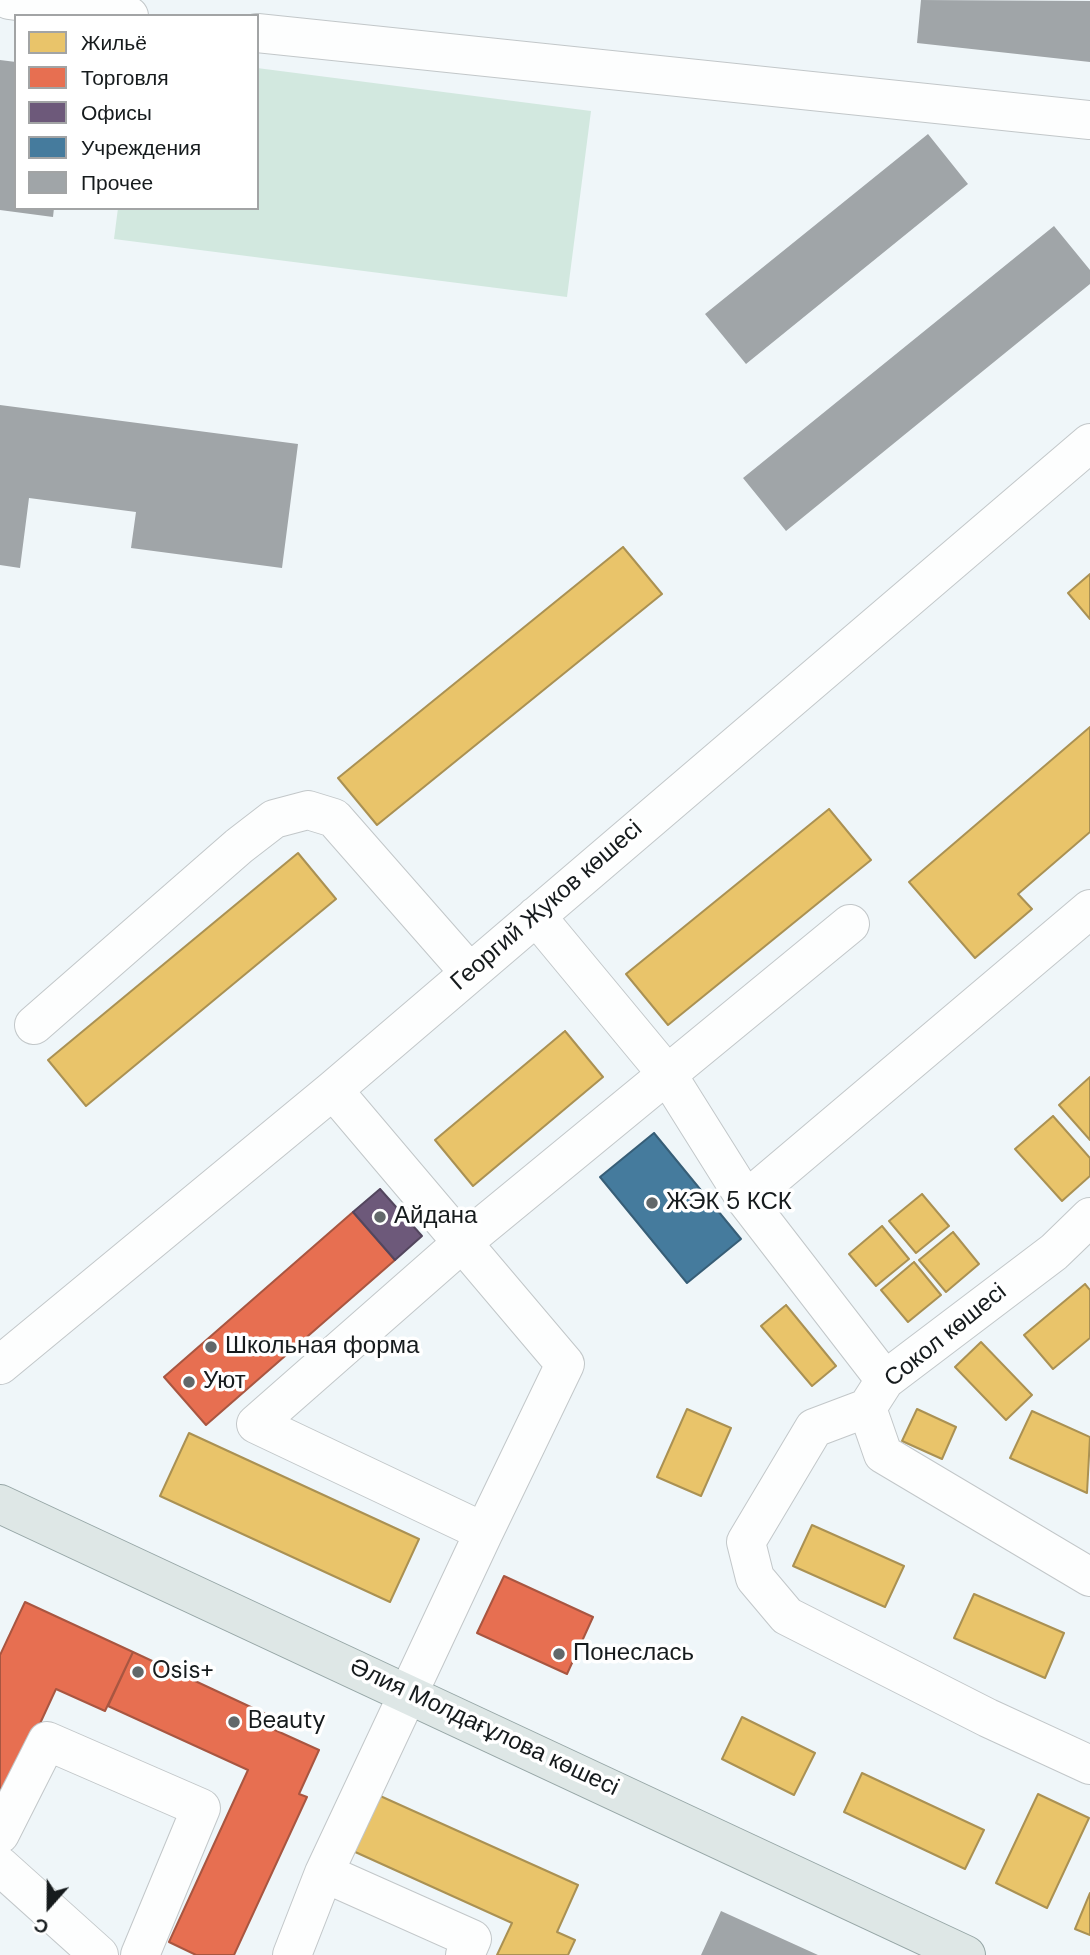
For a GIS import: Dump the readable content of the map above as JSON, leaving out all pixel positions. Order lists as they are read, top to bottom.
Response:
{
  "streets": {
    "main road": ["Әлия Молдағұлова көшесі"],
    "street": ["Георгий Жуков көшесі", "Сокол көшесі"]
  },
  "places": [
    "ЖЭК 5 КСК",
    "Айдана",
    "Школьная форма",
    "Уют",
    "Понеслась",
    "Osis+",
    "Beauty"
  ],
  "legend": [
    "Жильё",
    "Торговля",
    "Офисы",
    "Учреждения",
    "Прочее"
  ],
  "north": "bottom"
}
